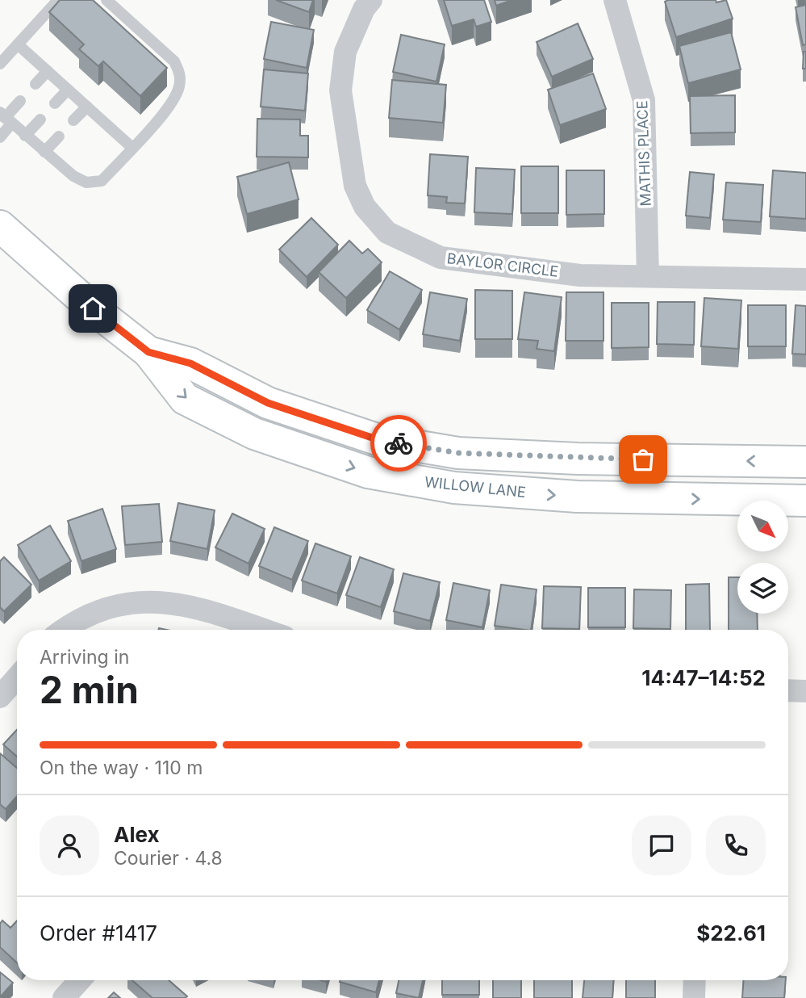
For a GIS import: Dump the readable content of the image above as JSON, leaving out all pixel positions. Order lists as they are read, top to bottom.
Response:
{
  "streets": {
    "street": ["MATHIS PLACE", "BAYLOR CIRCLE", "WILLOW LANE"]
  },
  "crossings": [
    ["MATHIS PLACE", "BAYLOR CIRCLE"]
  ],
  "north": "bottom right",
  "page": {
    "heading": ["2 min", "Arriving in", "14:47–14:52"],
    "panel": [
      "Alex",
      "Courier · 4.8",
      "Order #1417",
      "$22.61"
    ],
    "bar": "On the way · 110 m"
  }
}
